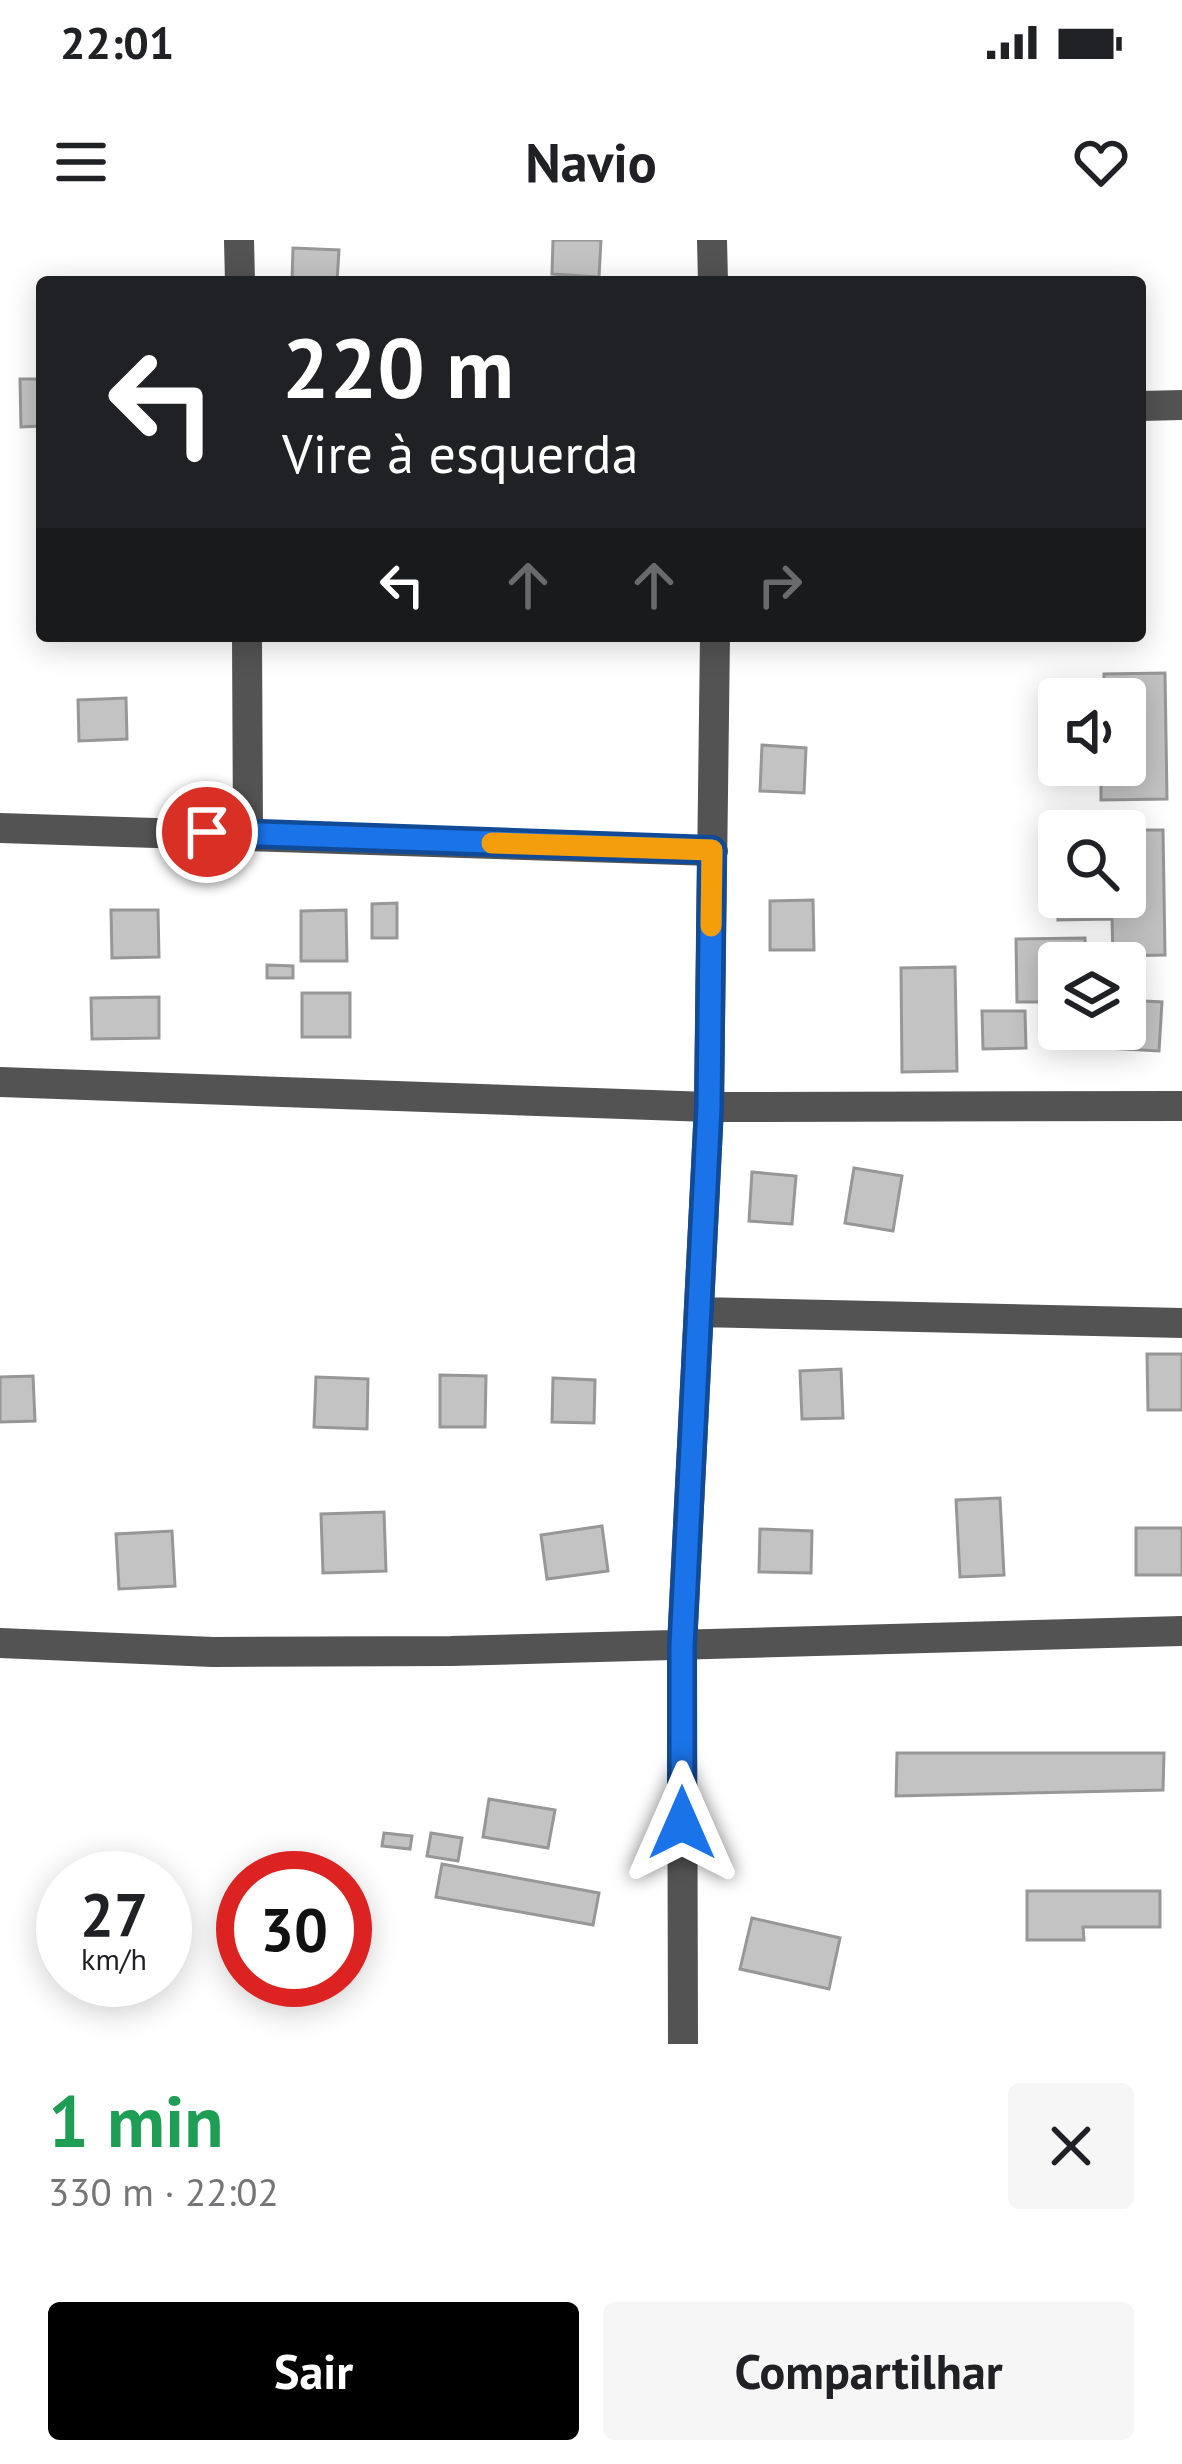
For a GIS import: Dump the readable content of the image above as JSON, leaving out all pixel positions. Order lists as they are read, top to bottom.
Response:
{
  "page": {
    "status": "22:01",
    "header": "Navio",
    "turn": ["220 m", "Vire à esquerda"],
    "speed": "27 km/h",
    "limit": "30",
    "heading": ["1 min", "330 m · 22:02"],
    "buttons": ["Sair", "Compartilhar"]
  }
}
